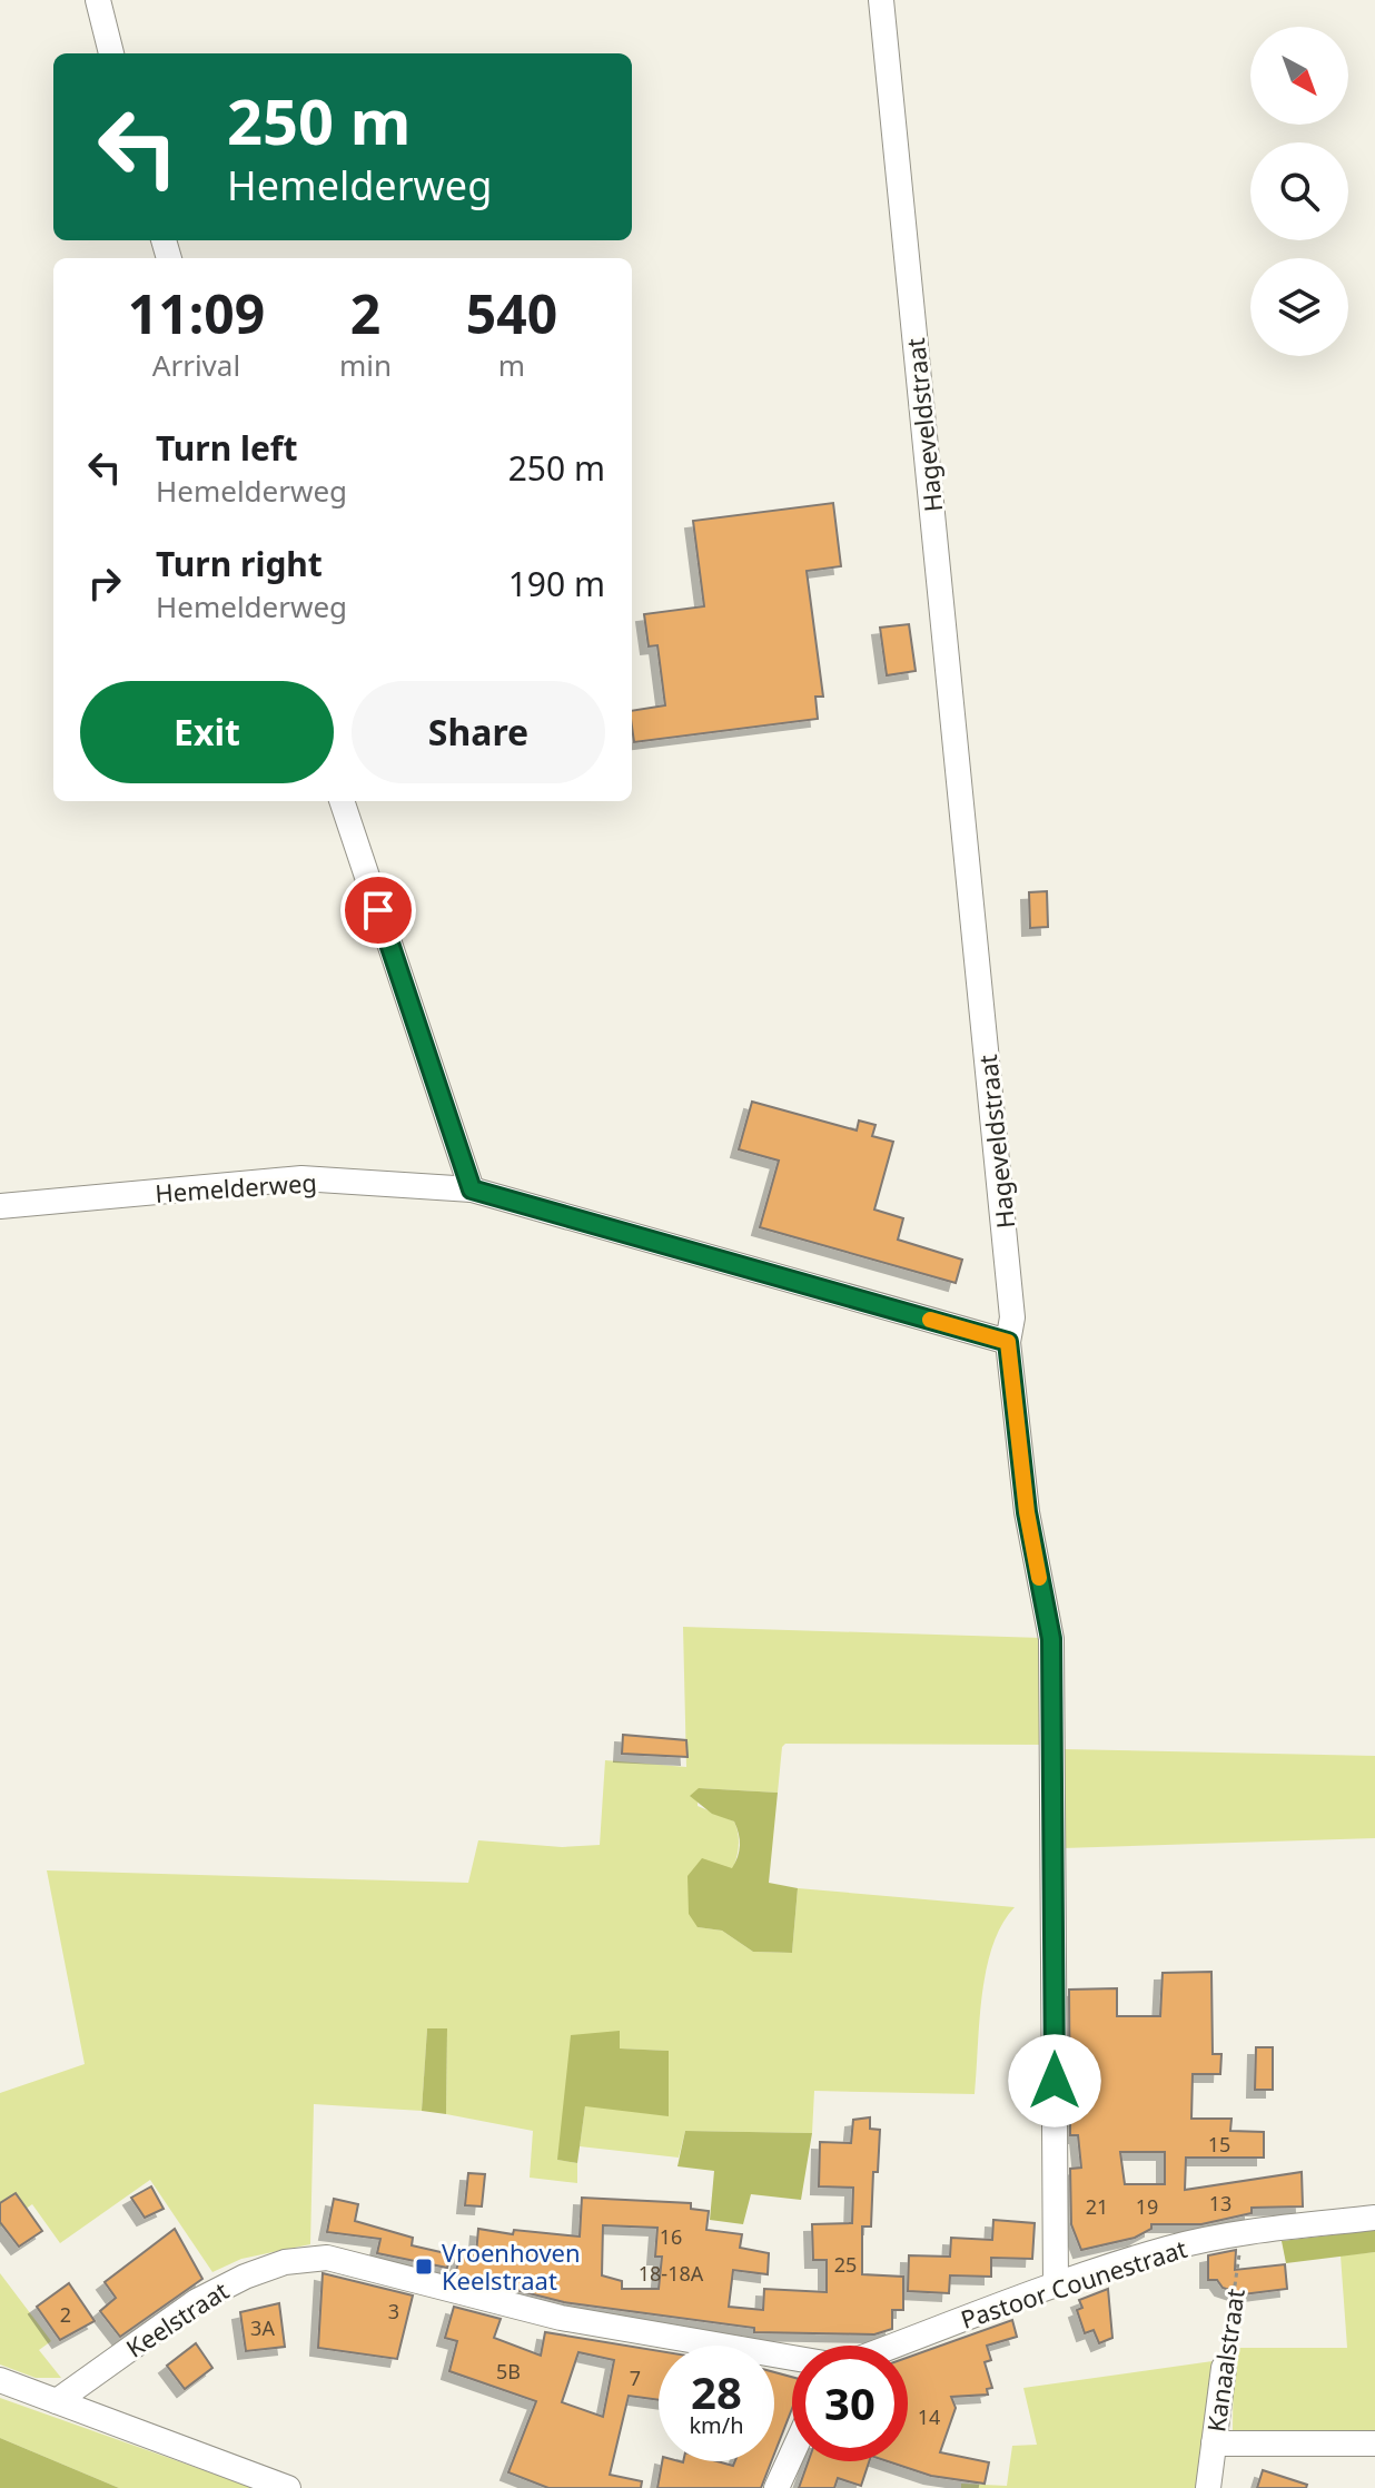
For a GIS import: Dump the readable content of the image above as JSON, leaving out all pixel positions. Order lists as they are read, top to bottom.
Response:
{
  "streets": {
    "street": [
      "Hageveldstraat",
      "Hemelderweg",
      "Pastoor Counestraat",
      "Keelstraat",
      "Kanaalstraat"
    ]
  },
  "crossings": [
    ["Hageveldstraat", "Hemelderweg"],
    ["Hageveldstraat", "Pastoor Counestraat"],
    ["Pastoor Counestraat", "Kanaalstraat"]
  ],
  "places": {
    "transit": ["Vroenhoven Keelstraat"]
  },
  "house_numbers": [
    "15",
    "13",
    "21",
    "19",
    "16",
    "25",
    "18-18A",
    "3",
    "2",
    "3A",
    "5B",
    "7",
    "14"
  ],
  "north": "bottom right",
  "page": {
    "turn": ["250 m", "Hemelderweg"],
    "eta": [
      "11:09",
      "Arrival",
      "2",
      "min",
      "540",
      "m"
    ],
    "list": [
      {
        "name": "Turn left",
        "note": "Hemelderweg",
        "value": "250 m"
      },
      {
        "name": "Turn right",
        "note": "Hemelderweg",
        "value": "190 m"
      }
    ],
    "buttons": ["Exit", "Share"],
    "speed": "28 km/h",
    "limit": "30"
  }
}
